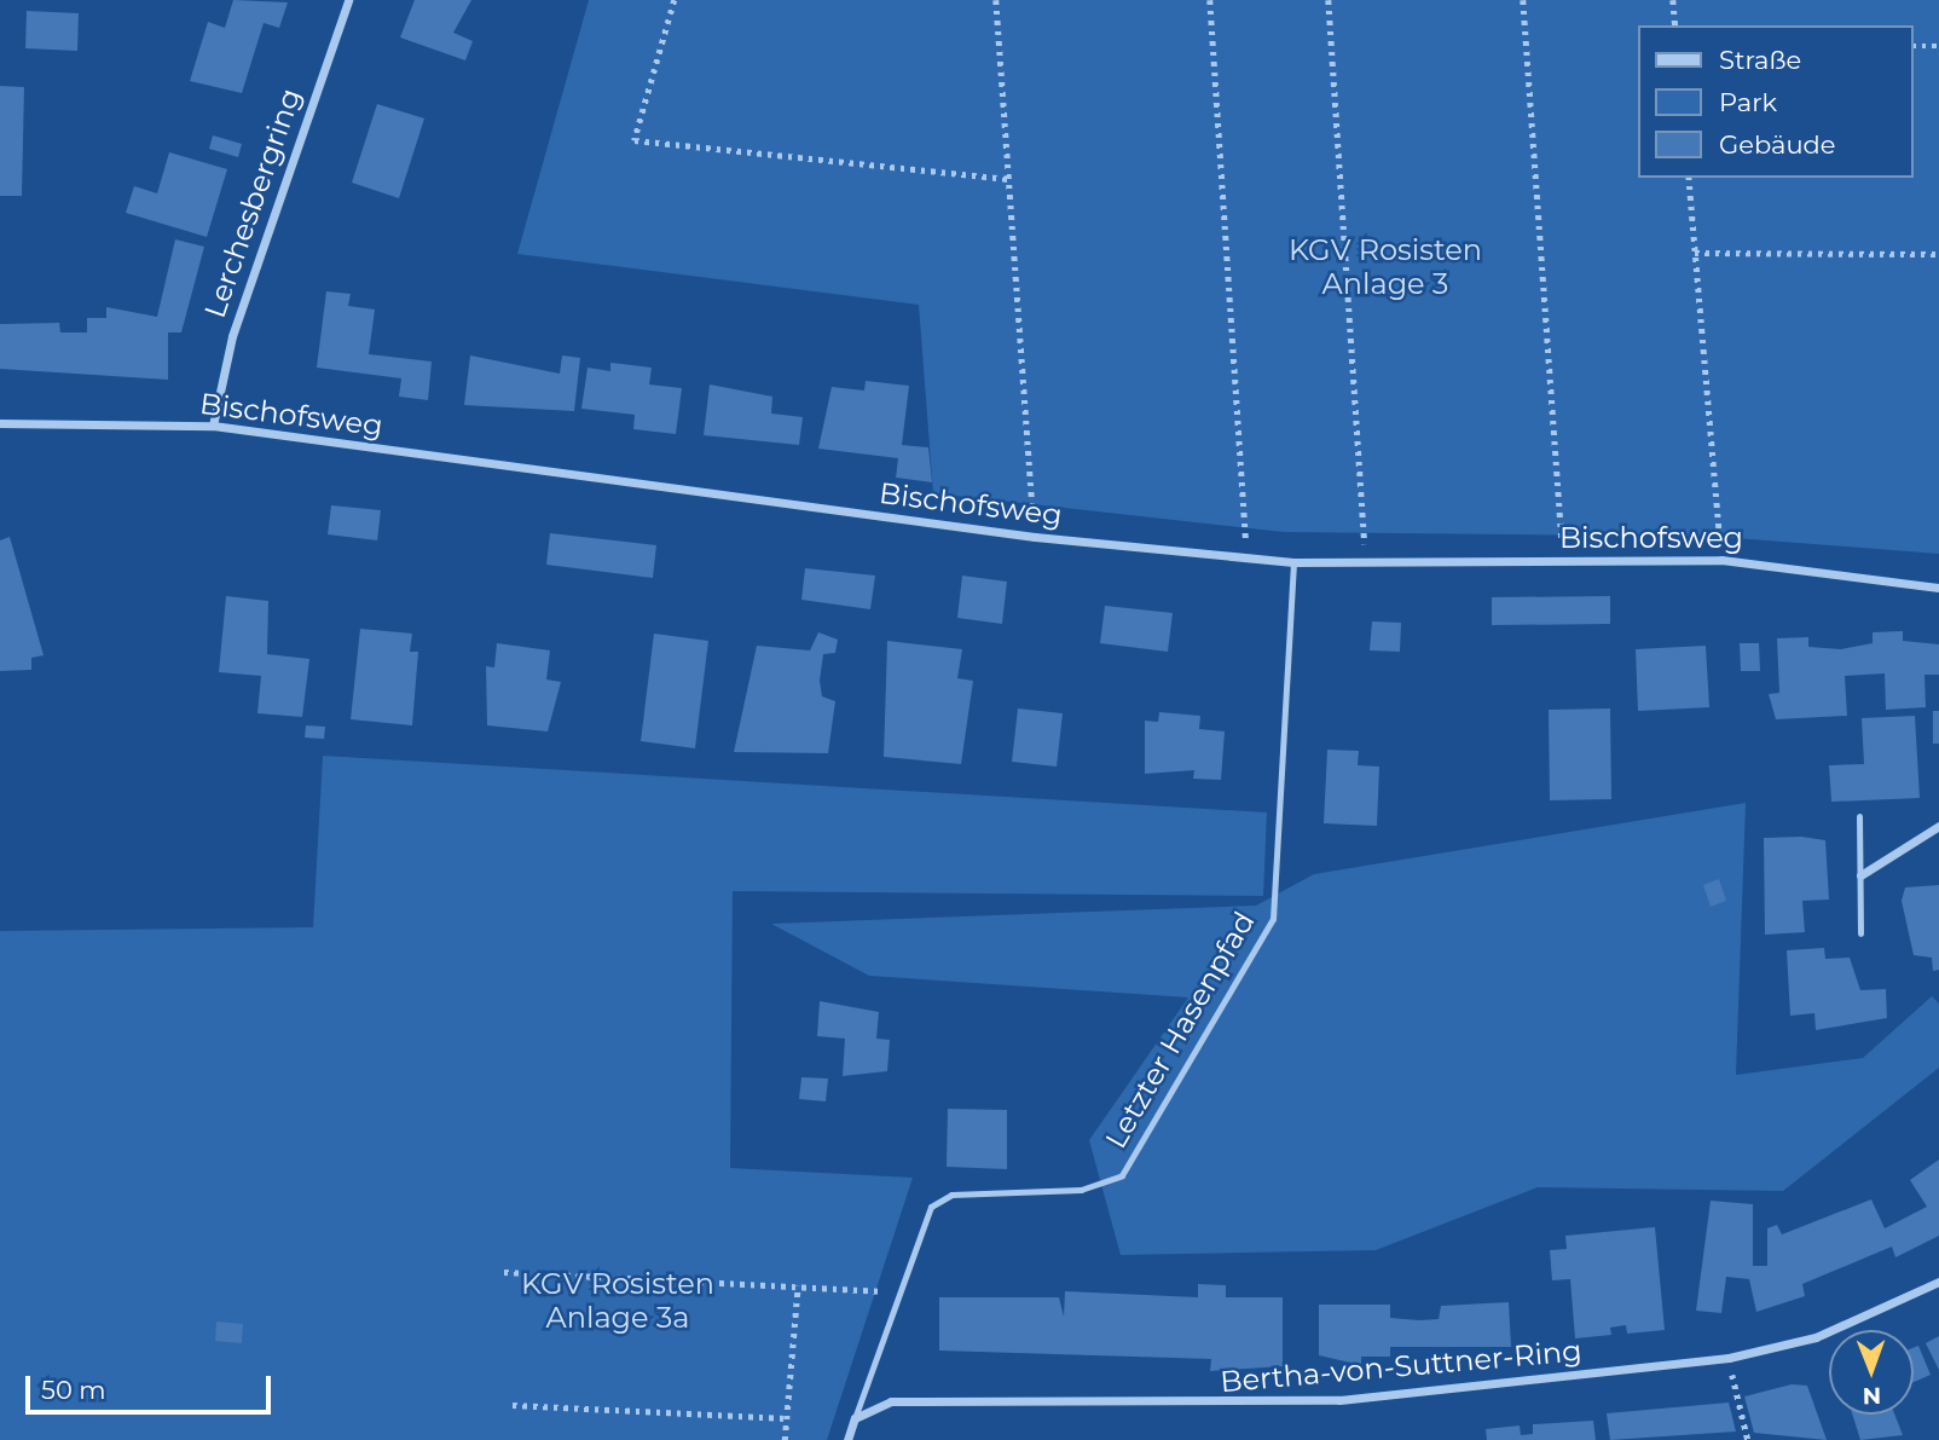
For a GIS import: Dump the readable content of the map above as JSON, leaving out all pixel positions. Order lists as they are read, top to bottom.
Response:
{
  "streets": {
    "street": [
      "Lerchesbergring",
      "Bischofsweg",
      "Letzter Hasenpfad",
      "Bertha-von-Suttner-Ring"
    ]
  },
  "crossings": [
    ["Lerchesbergring", "Bischofsweg"],
    ["Bischofsweg", "Letzter Hasenpfad"],
    ["Letzter Hasenpfad", "Bertha-von-Suttner-Ring"]
  ],
  "parks": ["KGV Rosisten Anlage 3", "KGV Rosisten Anlage 3a"],
  "legend": ["Straße", "Park", "Gebäude"],
  "scale_bar": "50 m",
  "north": "bottom"
}
